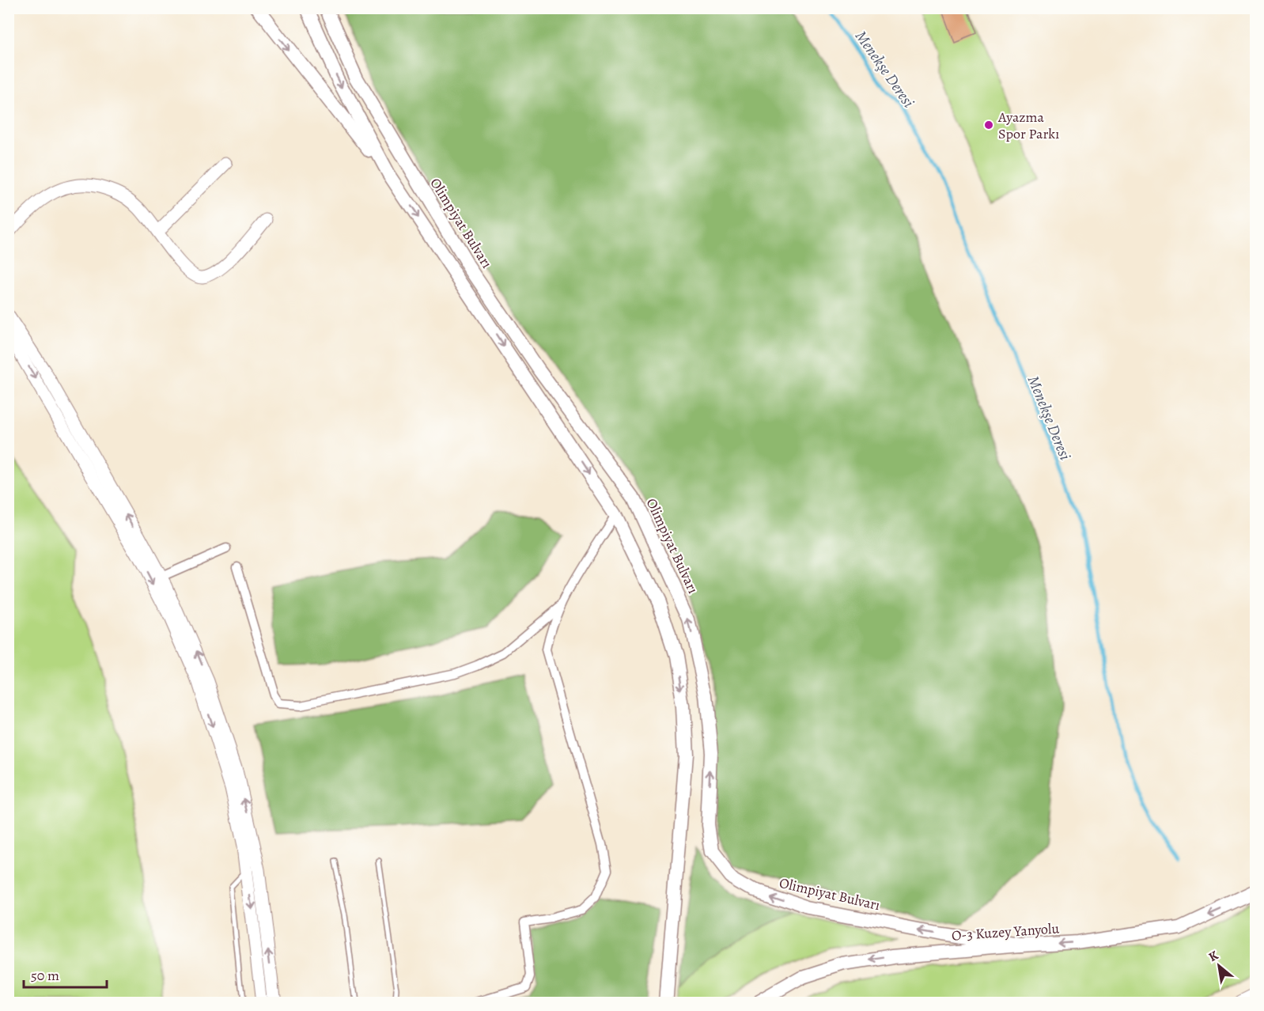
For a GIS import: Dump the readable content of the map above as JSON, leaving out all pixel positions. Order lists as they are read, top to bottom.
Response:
{
  "streets": {
    "main road": ["Olimpiyat Bulvarı", "O-3 Kuzey Yanyolu"]
  },
  "crossings": [
    ["Olimpiyat Bulvarı", "O-3 Kuzey Yanyolu"]
  ],
  "one_way": ["O-3 Kuzey Yanyolu"],
  "water": ["Menekşe Deresi"],
  "places": ["Ayazma Spor Parkı"],
  "scale_bar": "50 m",
  "north": "top left"
}
